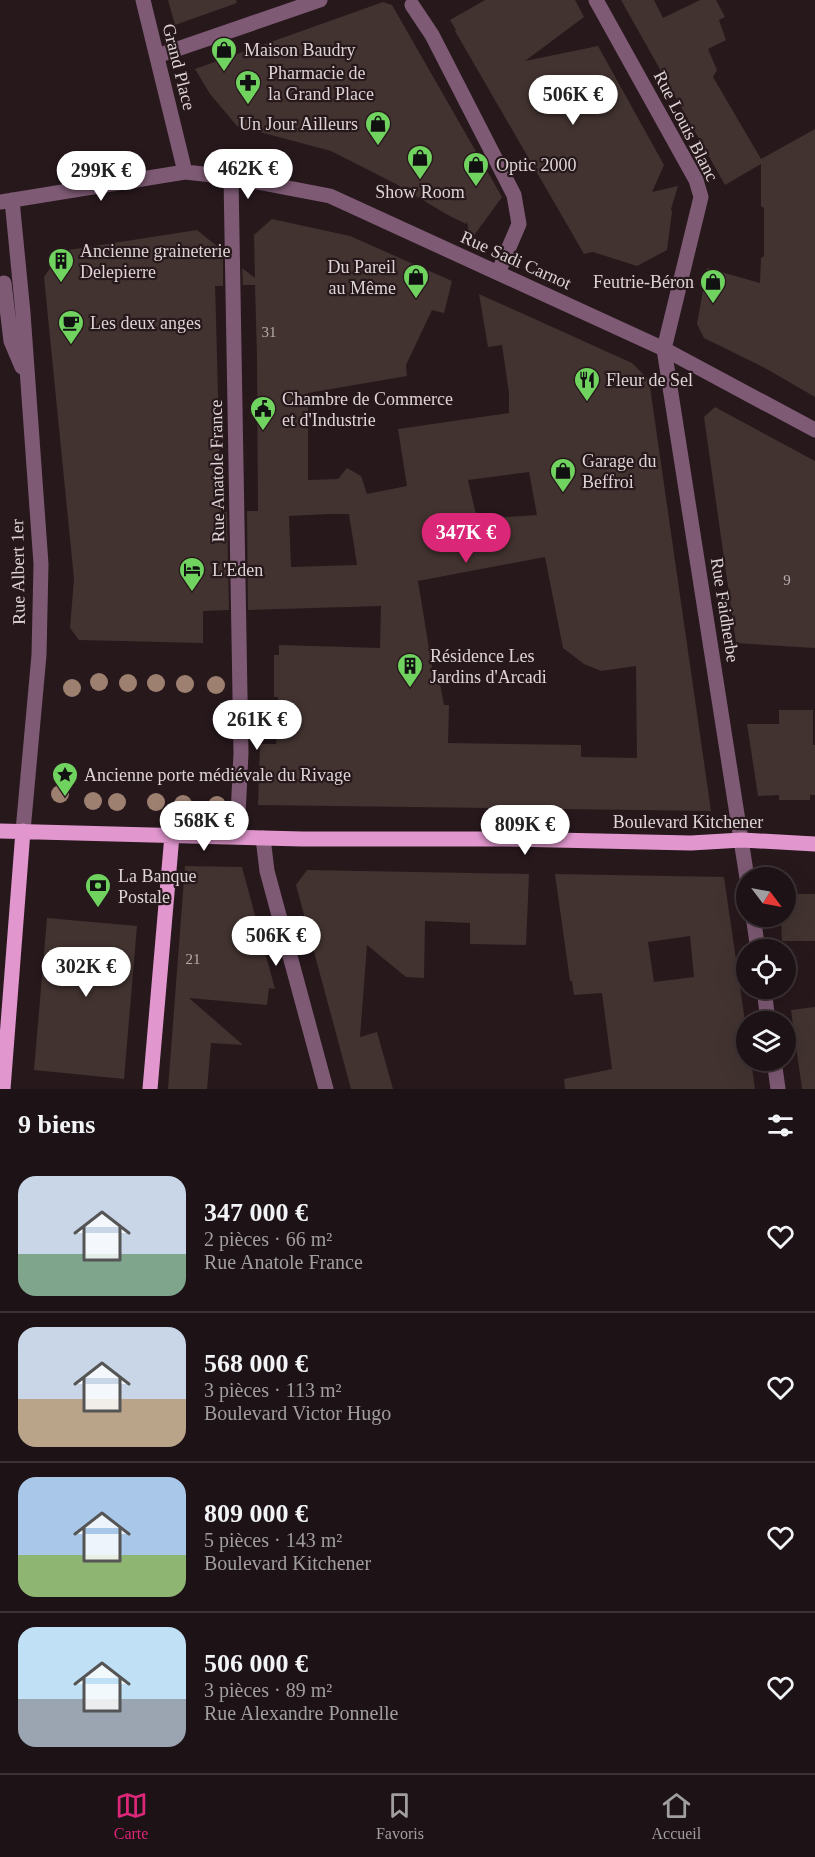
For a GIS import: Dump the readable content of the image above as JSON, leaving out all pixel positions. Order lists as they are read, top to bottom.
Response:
{
  "streets": {
    "main road": ["Boulevard Kitchener"],
    "street": [
      "Grand Place",
      "Rue Louis Blanc",
      "Rue Sadi Carnot",
      "Rue Anatole France",
      "Rue Albert 1er",
      "Rue Faidherbe"
    ]
  },
  "crossings": [
    ["Grand Place", "Rue Sadi Carnot"],
    ["Rue Louis Blanc", "Rue Sadi Carnot"],
    ["Rue Louis Blanc", "Rue Faidherbe"],
    ["Rue Sadi Carnot", "Rue Anatole France"],
    ["Rue Sadi Carnot", "Rue Faidherbe"],
    ["Rue Anatole France", "Boulevard Kitchener"],
    ["Rue Albert 1er", "Boulevard Kitchener"],
    ["Rue Faidherbe", "Boulevard Kitchener"]
  ],
  "places": {
    "shop": [
      "Maison Baudry",
      "Un Jour Ailleurs",
      "Show Room",
      "Optic 2000",
      "Du Pareil au Même",
      "Feutrie-Béron",
      "Garage du Beffroi"
    ],
    "pharmacy": ["Pharmacie de la Grand Place"],
    "building": ["Ancienne graineterie Delepierre", "Résidence Les Jardins d'Arcadi"],
    "cafe": ["Les deux anges"],
    "restaurant": ["Fleur de Sel"],
    "public building": ["Chambre de Commerce et d'Industrie"],
    "hotel": ["L'Eden"],
    "place": ["Ancienne porte médiévale du Rivage"],
    "bank": ["La Banque Postale"]
  },
  "house_numbers": ["31", "9", "21"],
  "north": "bottom right",
  "page": {
    "price": [
      "506K €",
      "462K €",
      "299K €",
      "347K €",
      "261K €",
      "568K €",
      "809K €",
      "506K €",
      "302K €"
    ],
    "heading": "9 biens",
    "list": [
      {
        "name": "347 000 €",
        "note": "2 pièces · 66 m² · Rue Anatole France"
      },
      {
        "name": "568 000 €",
        "note": "3 pièces · 113 m² · Boulevard Victor Hugo"
      },
      {
        "name": "809 000 €",
        "note": "5 pièces · 143 m² · Boulevard Kitchener"
      },
      {
        "name": "506 000 €",
        "note": "3 pièces · 89 m² · Rue Alexandre Ponnelle"
      }
    ],
    "tabs": ["Carte", "Favoris", "Accueil"]
  }
}
